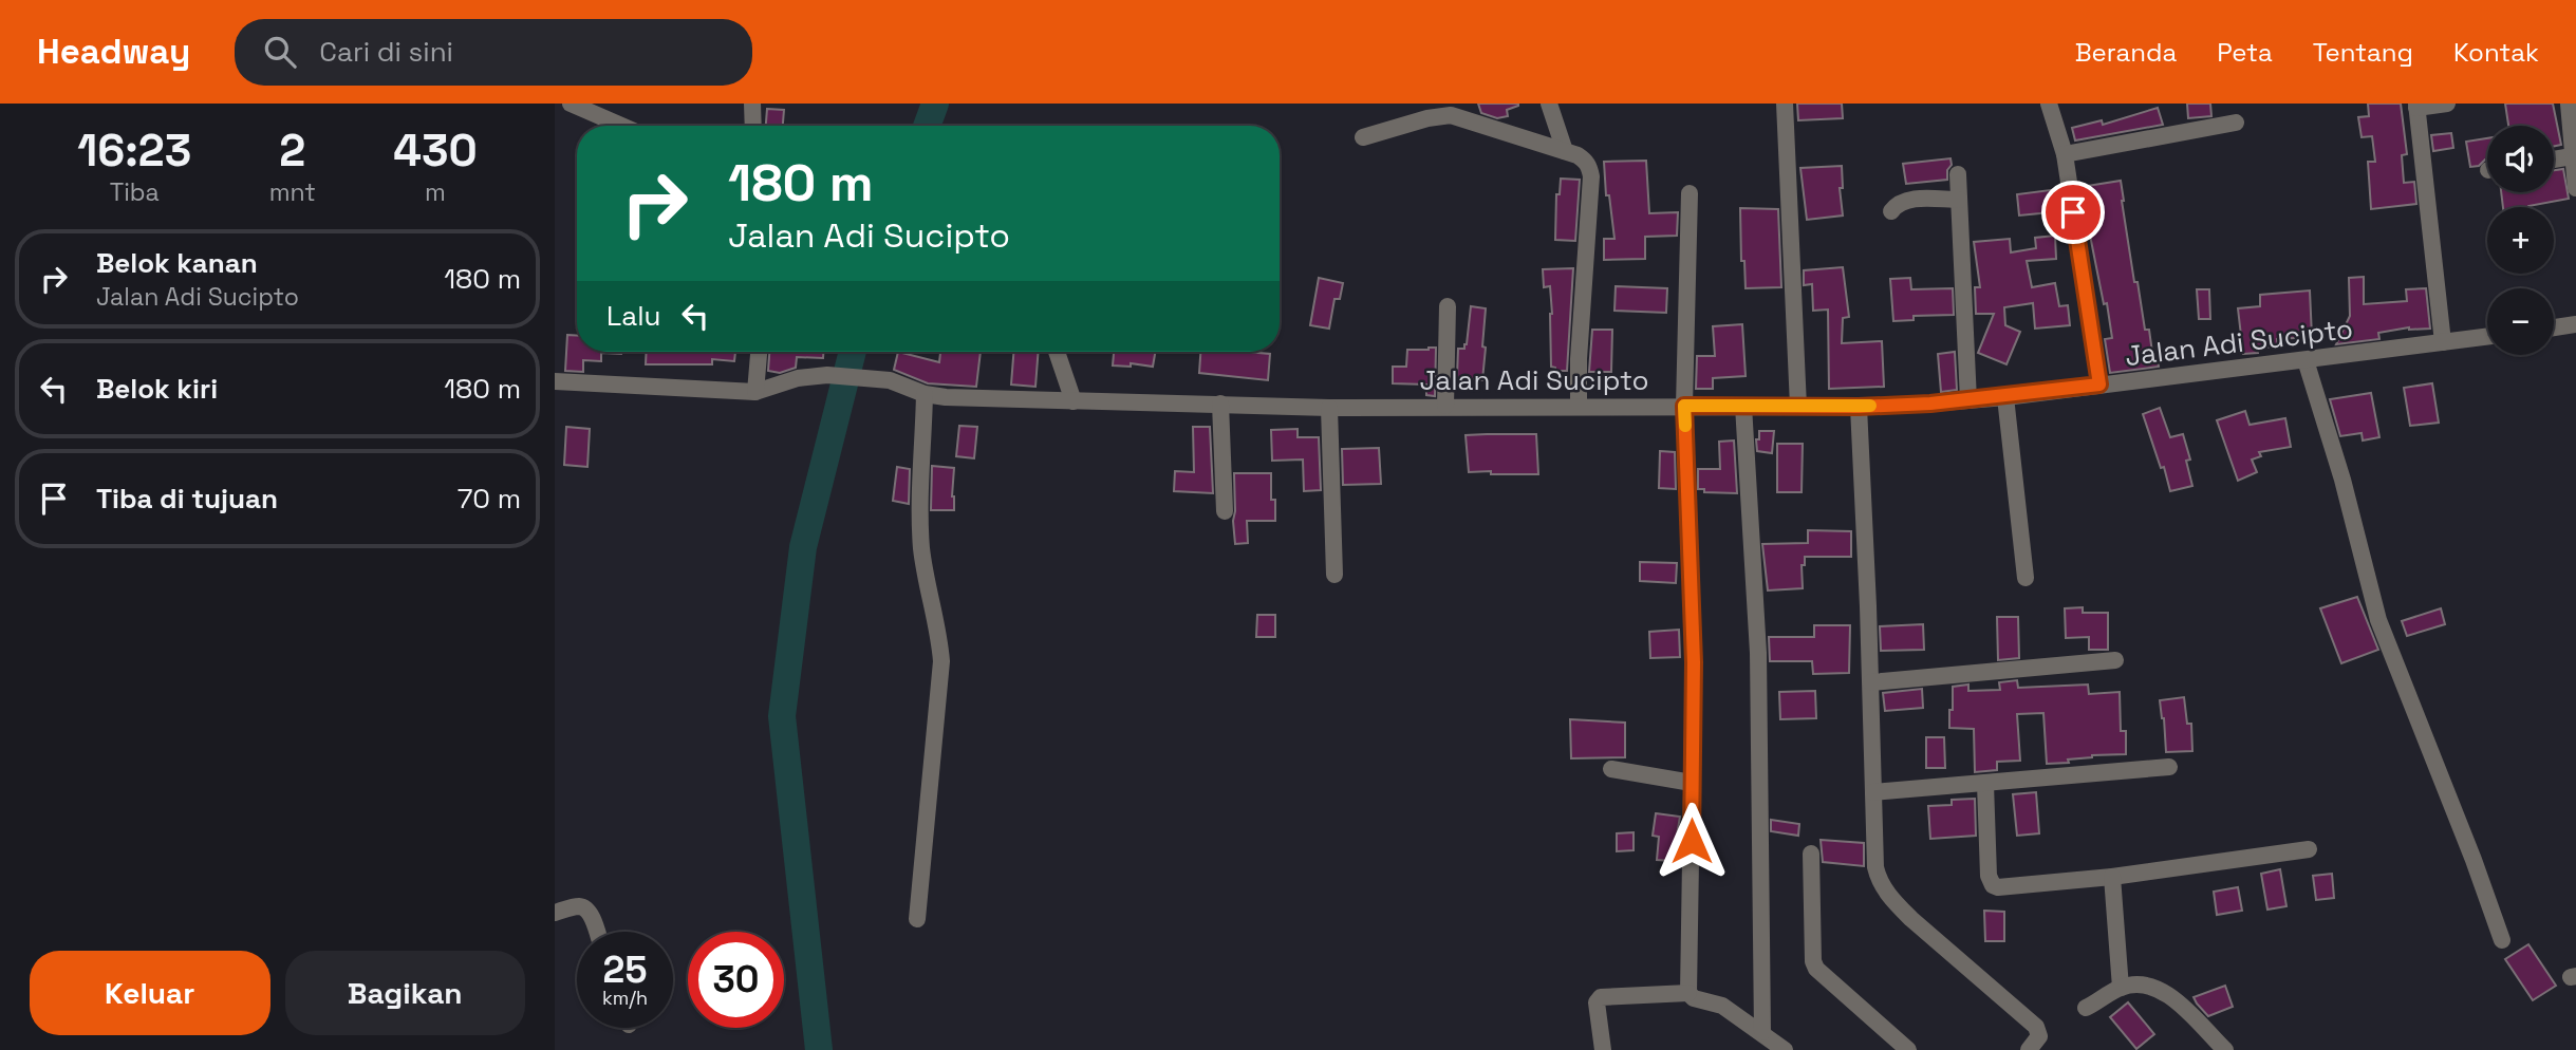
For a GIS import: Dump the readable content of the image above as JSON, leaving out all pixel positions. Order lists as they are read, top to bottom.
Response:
{
  "streets": {
    "street": ["Jalan Adi Sucipto"]
  },
  "page": {
    "header": "Headway",
    "search": "Cari di sini",
    "nav": [
      "Beranda",
      "Peta",
      "Tentang",
      "Kontak"
    ],
    "eta": [
      "16:23",
      "Tiba",
      "2",
      "mnt",
      "430",
      "m"
    ],
    "map_buttons": ["+", "−"],
    "turn": ["180 m", "Jalan Adi Sucipto"],
    "list": [
      {
        "name": "Belok kanan",
        "note": "Jalan Adi Sucipto",
        "value": "180 m"
      },
      {
        "name": "Belok kiri",
        "value": "180 m"
      },
      {
        "name": "Tiba di tujuan",
        "value": "70 m"
      }
    ],
    "then": "Lalu",
    "speed": "25 km/h",
    "limit": "30",
    "buttons": ["Keluar", "Bagikan"]
  }
}
